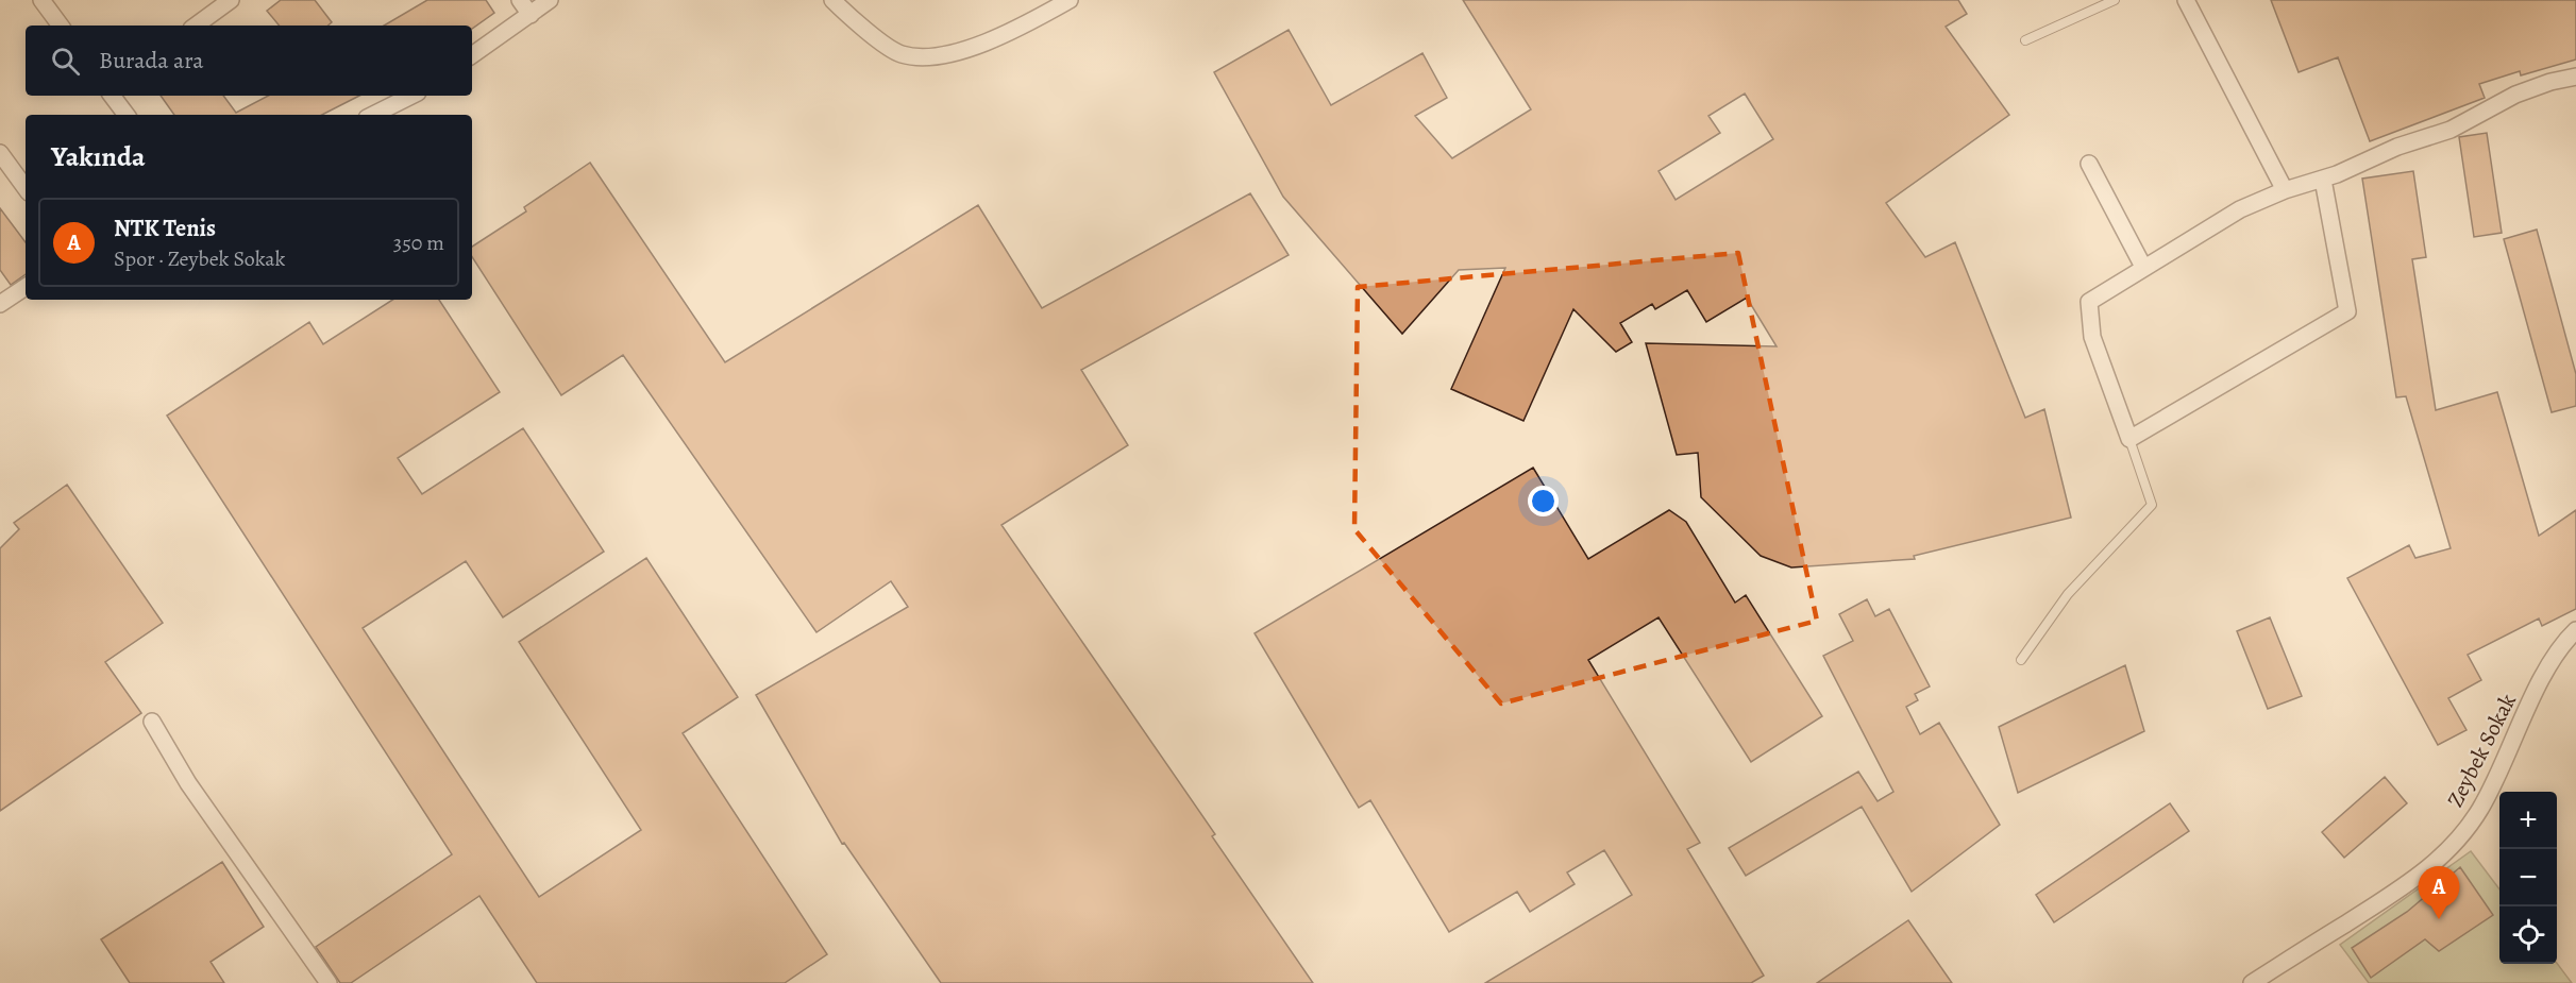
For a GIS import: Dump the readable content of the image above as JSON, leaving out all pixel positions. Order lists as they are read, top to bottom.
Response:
{
  "streets": {
    "street": ["Zeybek Sokak"]
  },
  "page": {
    "search": "Burada ara",
    "heading": "Yakında",
    "list": [
      {
        "mark": "A",
        "name": "NTK Tenis",
        "note": "Spor · Zeybek Sokak",
        "value": "350 m"
      }
    ],
    "map_buttons": ["+", "−"],
    "pins": "A"
  }
}
